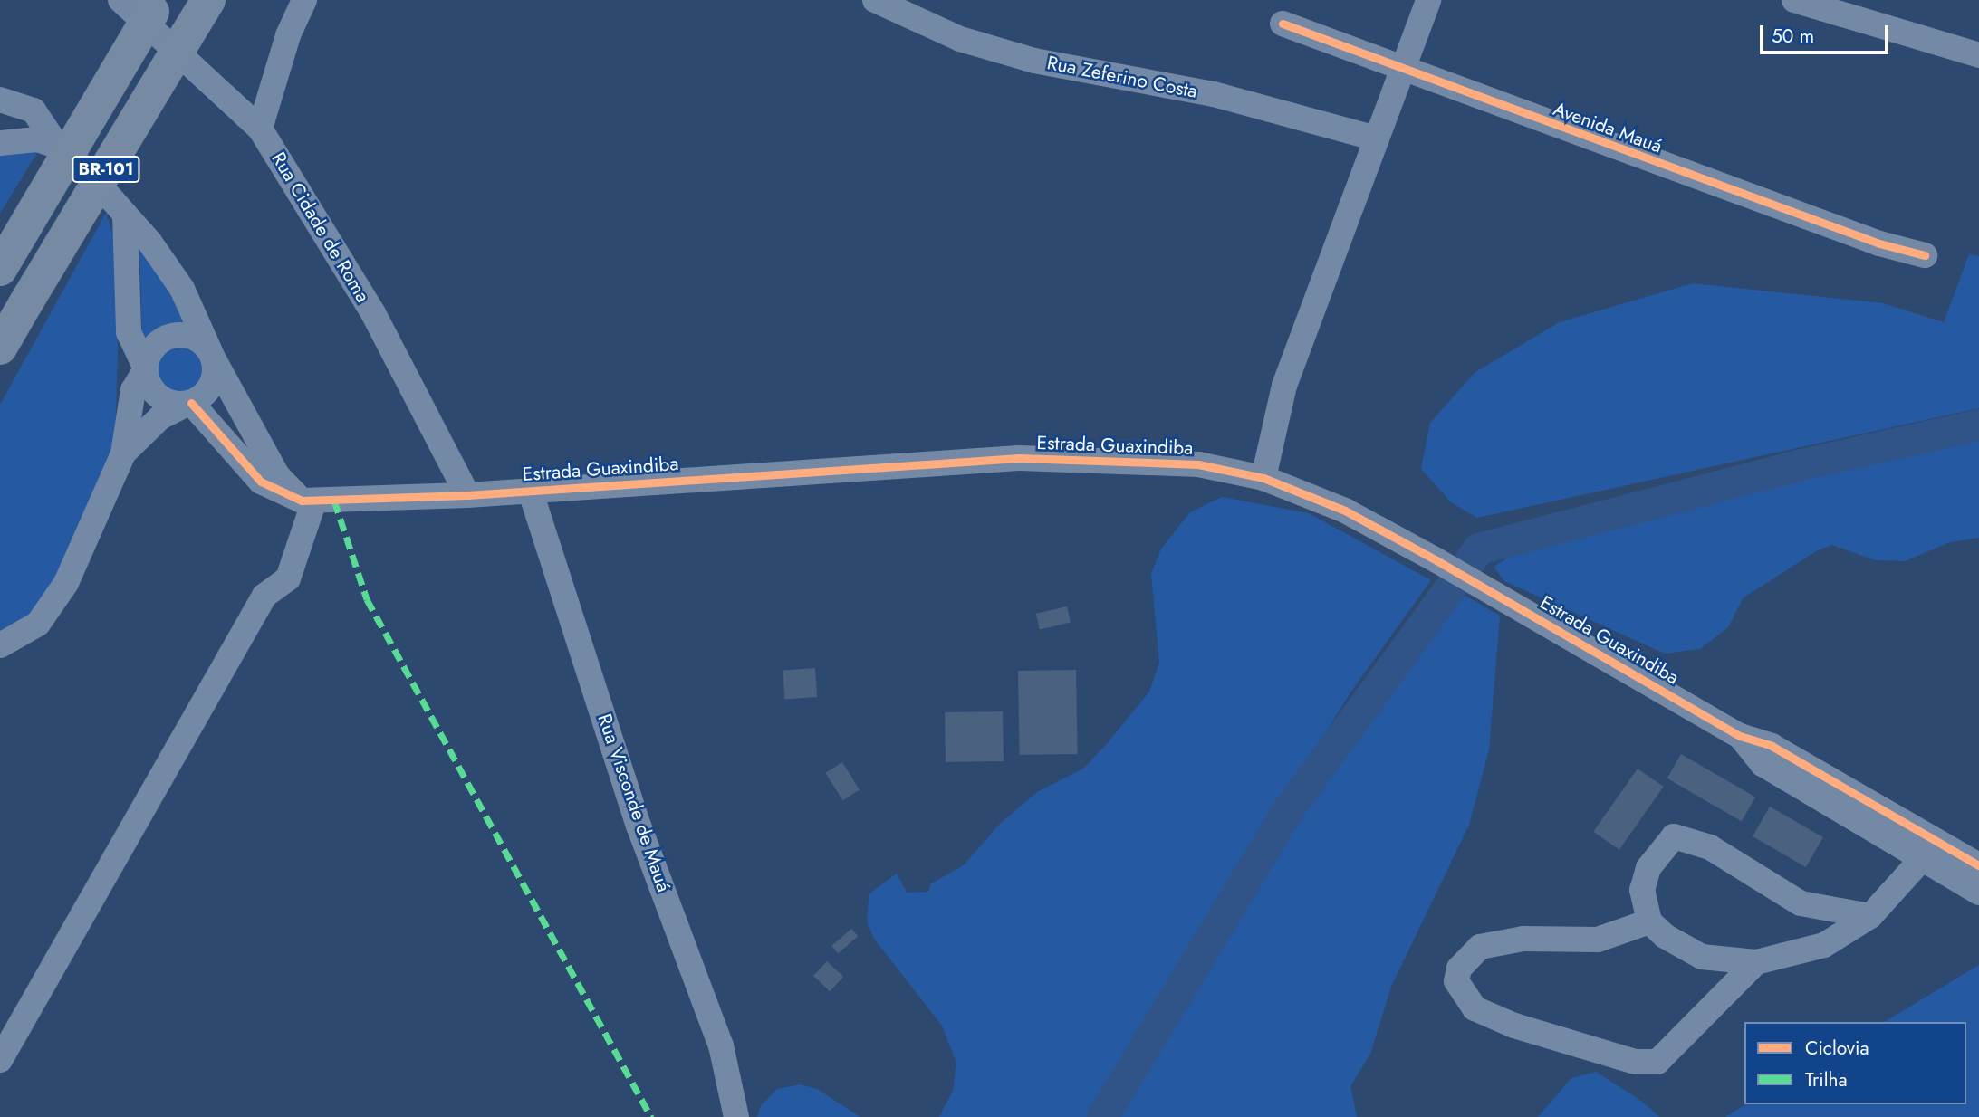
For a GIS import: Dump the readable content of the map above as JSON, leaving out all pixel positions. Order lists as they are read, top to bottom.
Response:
{
  "streets": {
    "highway": ["BR-101"],
    "street": [
      "Rua Zeferino Costa",
      "Avenida Mauá",
      "Rua Cidade de Roma",
      "Estrada Guaxindiba",
      "Rua Visconde de Mauá"
    ]
  },
  "crossings": [
    ["BR-101", "Rua Cidade de Roma"],
    ["Rua Cidade de Roma", "Estrada Guaxindiba"],
    ["Estrada Guaxindiba", "Rua Visconde de Mauá"]
  ],
  "legend": ["Ciclovia", "Trilha"],
  "scale_bar": "50 m"
}
